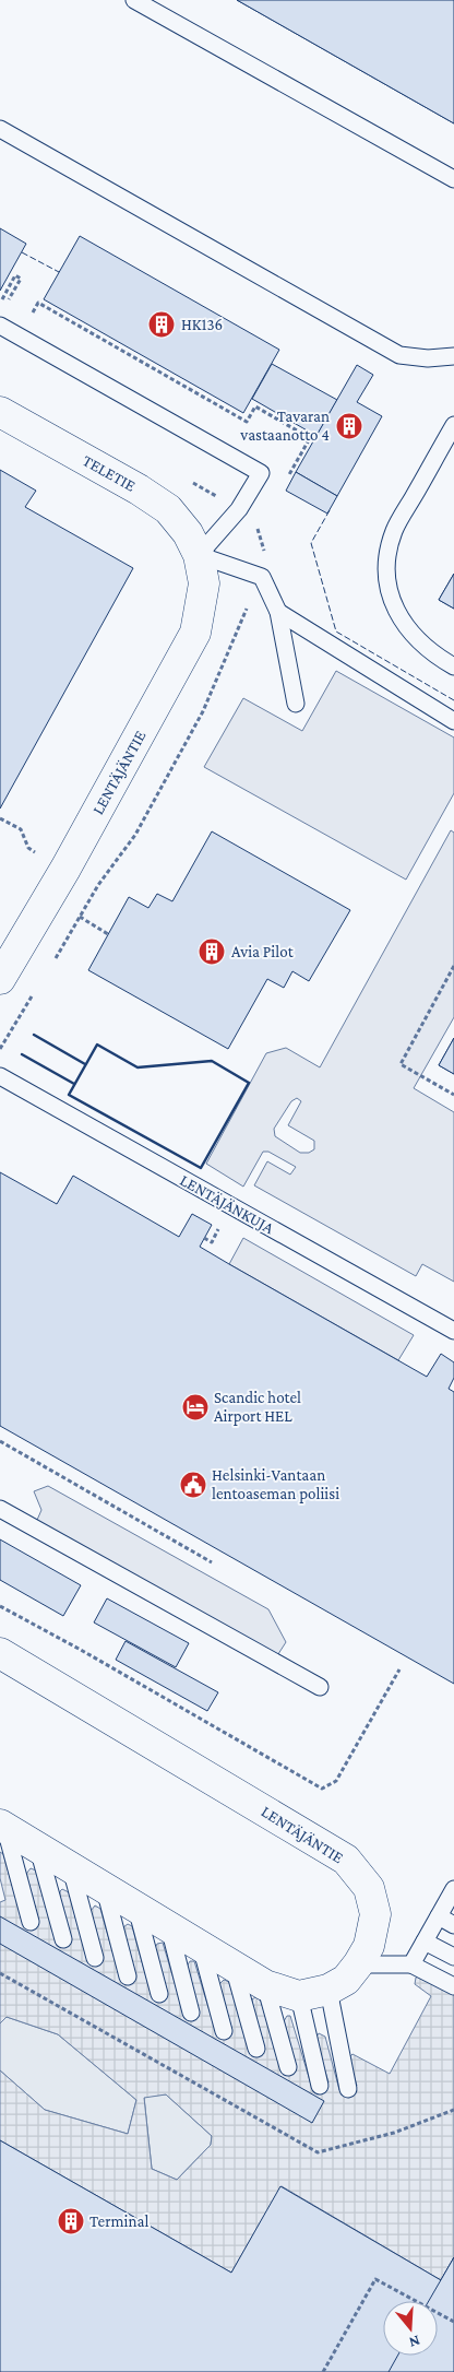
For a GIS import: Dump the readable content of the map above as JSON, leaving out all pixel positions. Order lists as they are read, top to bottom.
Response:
{
  "streets": {
    "street": ["TELETIE", "LENTÄJÄNTIE"],
    "lane": ["LENTÄJÄNKUJA"]
  },
  "crossings": [
    ["TELETIE", "LENTÄJÄNTIE"]
  ],
  "places": {
    "building": [
      "HK136",
      "Tavaran vastaanotto 4",
      "Avia Pilot",
      "Terminal"
    ],
    "hotel": ["Scandic hotel Airport HEL"],
    "public building": ["Helsinki-Vantaan lentoaseman poliisi"]
  },
  "north": "bottom"
}
